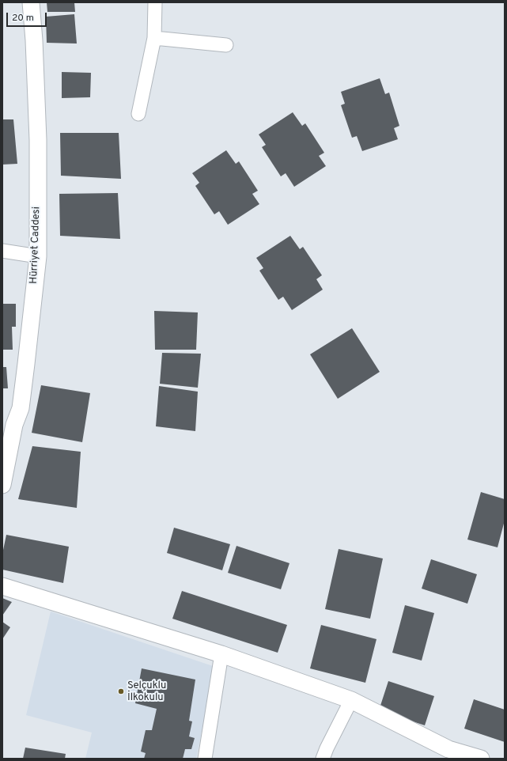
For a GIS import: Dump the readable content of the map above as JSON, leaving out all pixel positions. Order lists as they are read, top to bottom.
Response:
{
  "streets": {
    "street": ["Hürriyet Caddesi"]
  },
  "places": ["Selçuklu İlkokulu"],
  "scale_bar": "20 m"
}
